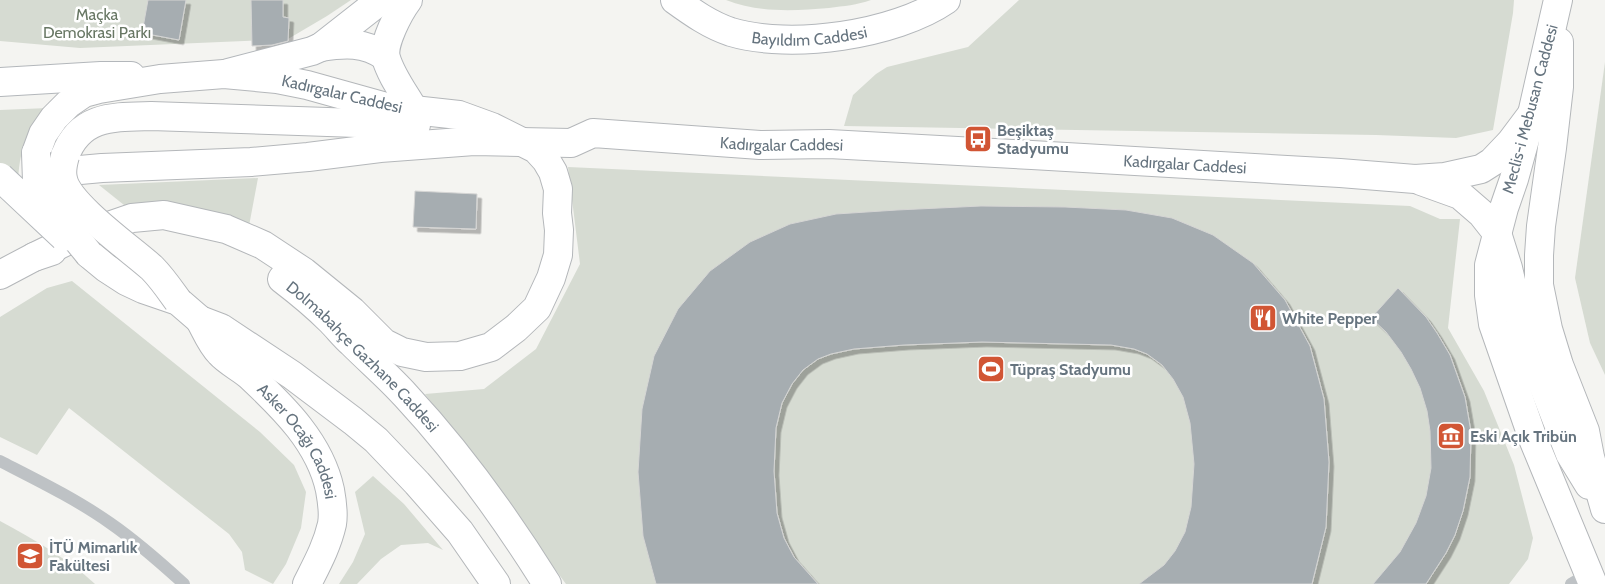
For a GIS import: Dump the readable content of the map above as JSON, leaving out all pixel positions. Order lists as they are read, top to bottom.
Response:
{
  "streets": {
    "main road": [
      "Bayıldım Caddesi",
      "Kadırgalar Caddesi",
      "Meclis-i Mebusan Caddesi",
      "Dolmabahçe Gazhane Caddesi",
      "Asker Ocağı Caddesi"
    ]
  },
  "crossings": [
    ["Kadırgalar Caddesi", "Meclis-i Mebusan Caddesi"]
  ],
  "parks": ["Maçka Demokrasi Parkı"],
  "places": {
    "bus stop": ["Beşiktaş Stadyumu"],
    "restaurant": ["White Pepper"],
    "sports": ["Tüpraş Stadyumu"],
    "museum": ["Eski Açık Tribün"],
    "school or university": ["İTÜ Mimarlık Fakültesi"]
  }
}
